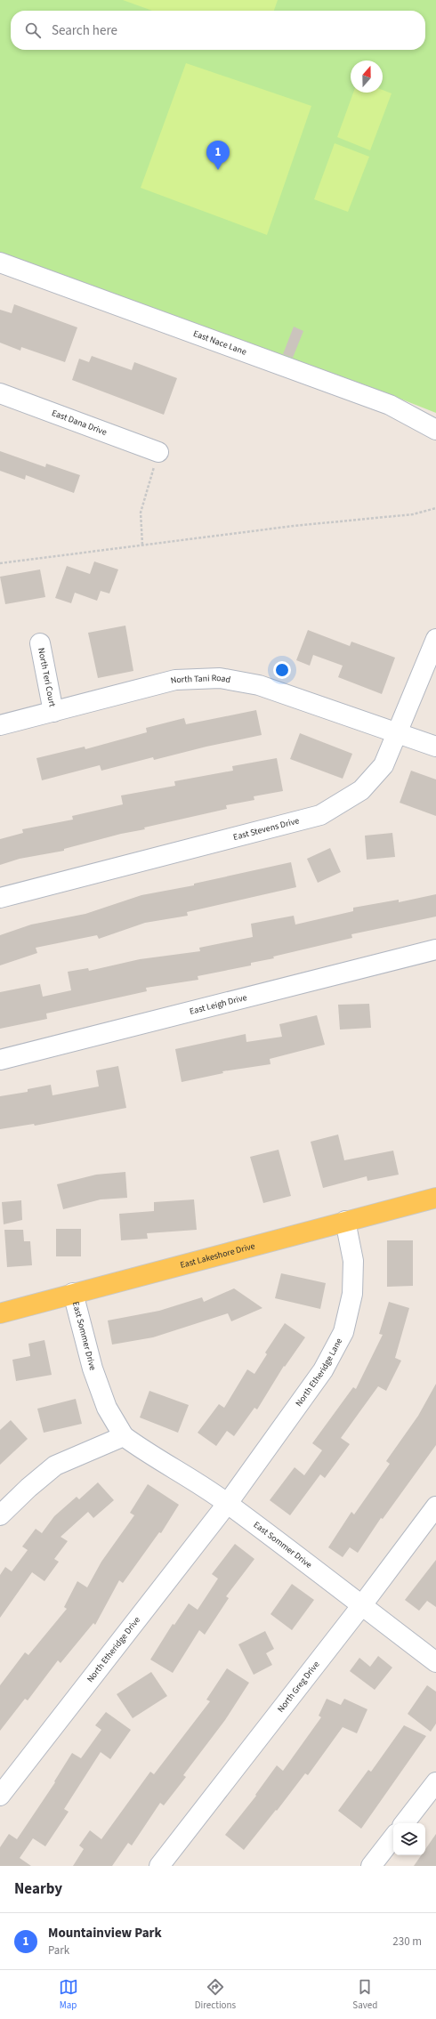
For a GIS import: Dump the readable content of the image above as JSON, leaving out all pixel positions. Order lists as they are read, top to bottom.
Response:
{
  "streets": {
    "main road": ["East Lakeshore Drive"],
    "street": [
      "East Nace Lane",
      "East Dana Drive",
      "North Teri Court",
      "North Tani Road",
      "East Stevens Drive",
      "East Leigh Drive",
      "East Sommer Drive",
      "North Etheridge Lane",
      "North Etheridge Drive",
      "North Greg Drive"
    ]
  },
  "crossings": [
    ["North Teri Court", "North Tani Road"],
    ["North Tani Road", "East Stevens Drive"],
    ["East Lakeshore Drive", "East Sommer Drive"],
    ["East Lakeshore Drive", "North Etheridge Lane"],
    ["East Sommer Drive", "North Etheridge Lane"],
    ["East Sommer Drive", "North Etheridge Drive"],
    ["East Sommer Drive", "North Greg Drive"],
    ["North Etheridge Lane", "North Etheridge Drive"]
  ],
  "north": "top",
  "page": {
    "search": "Search here",
    "pins": "1",
    "heading": "Nearby",
    "list": [
      {
        "mark": "1",
        "name": "Mountainview Park",
        "note": "Park",
        "value": "230 m"
      }
    ],
    "nav": ["Map", "Directions", "Saved"]
  }
}
